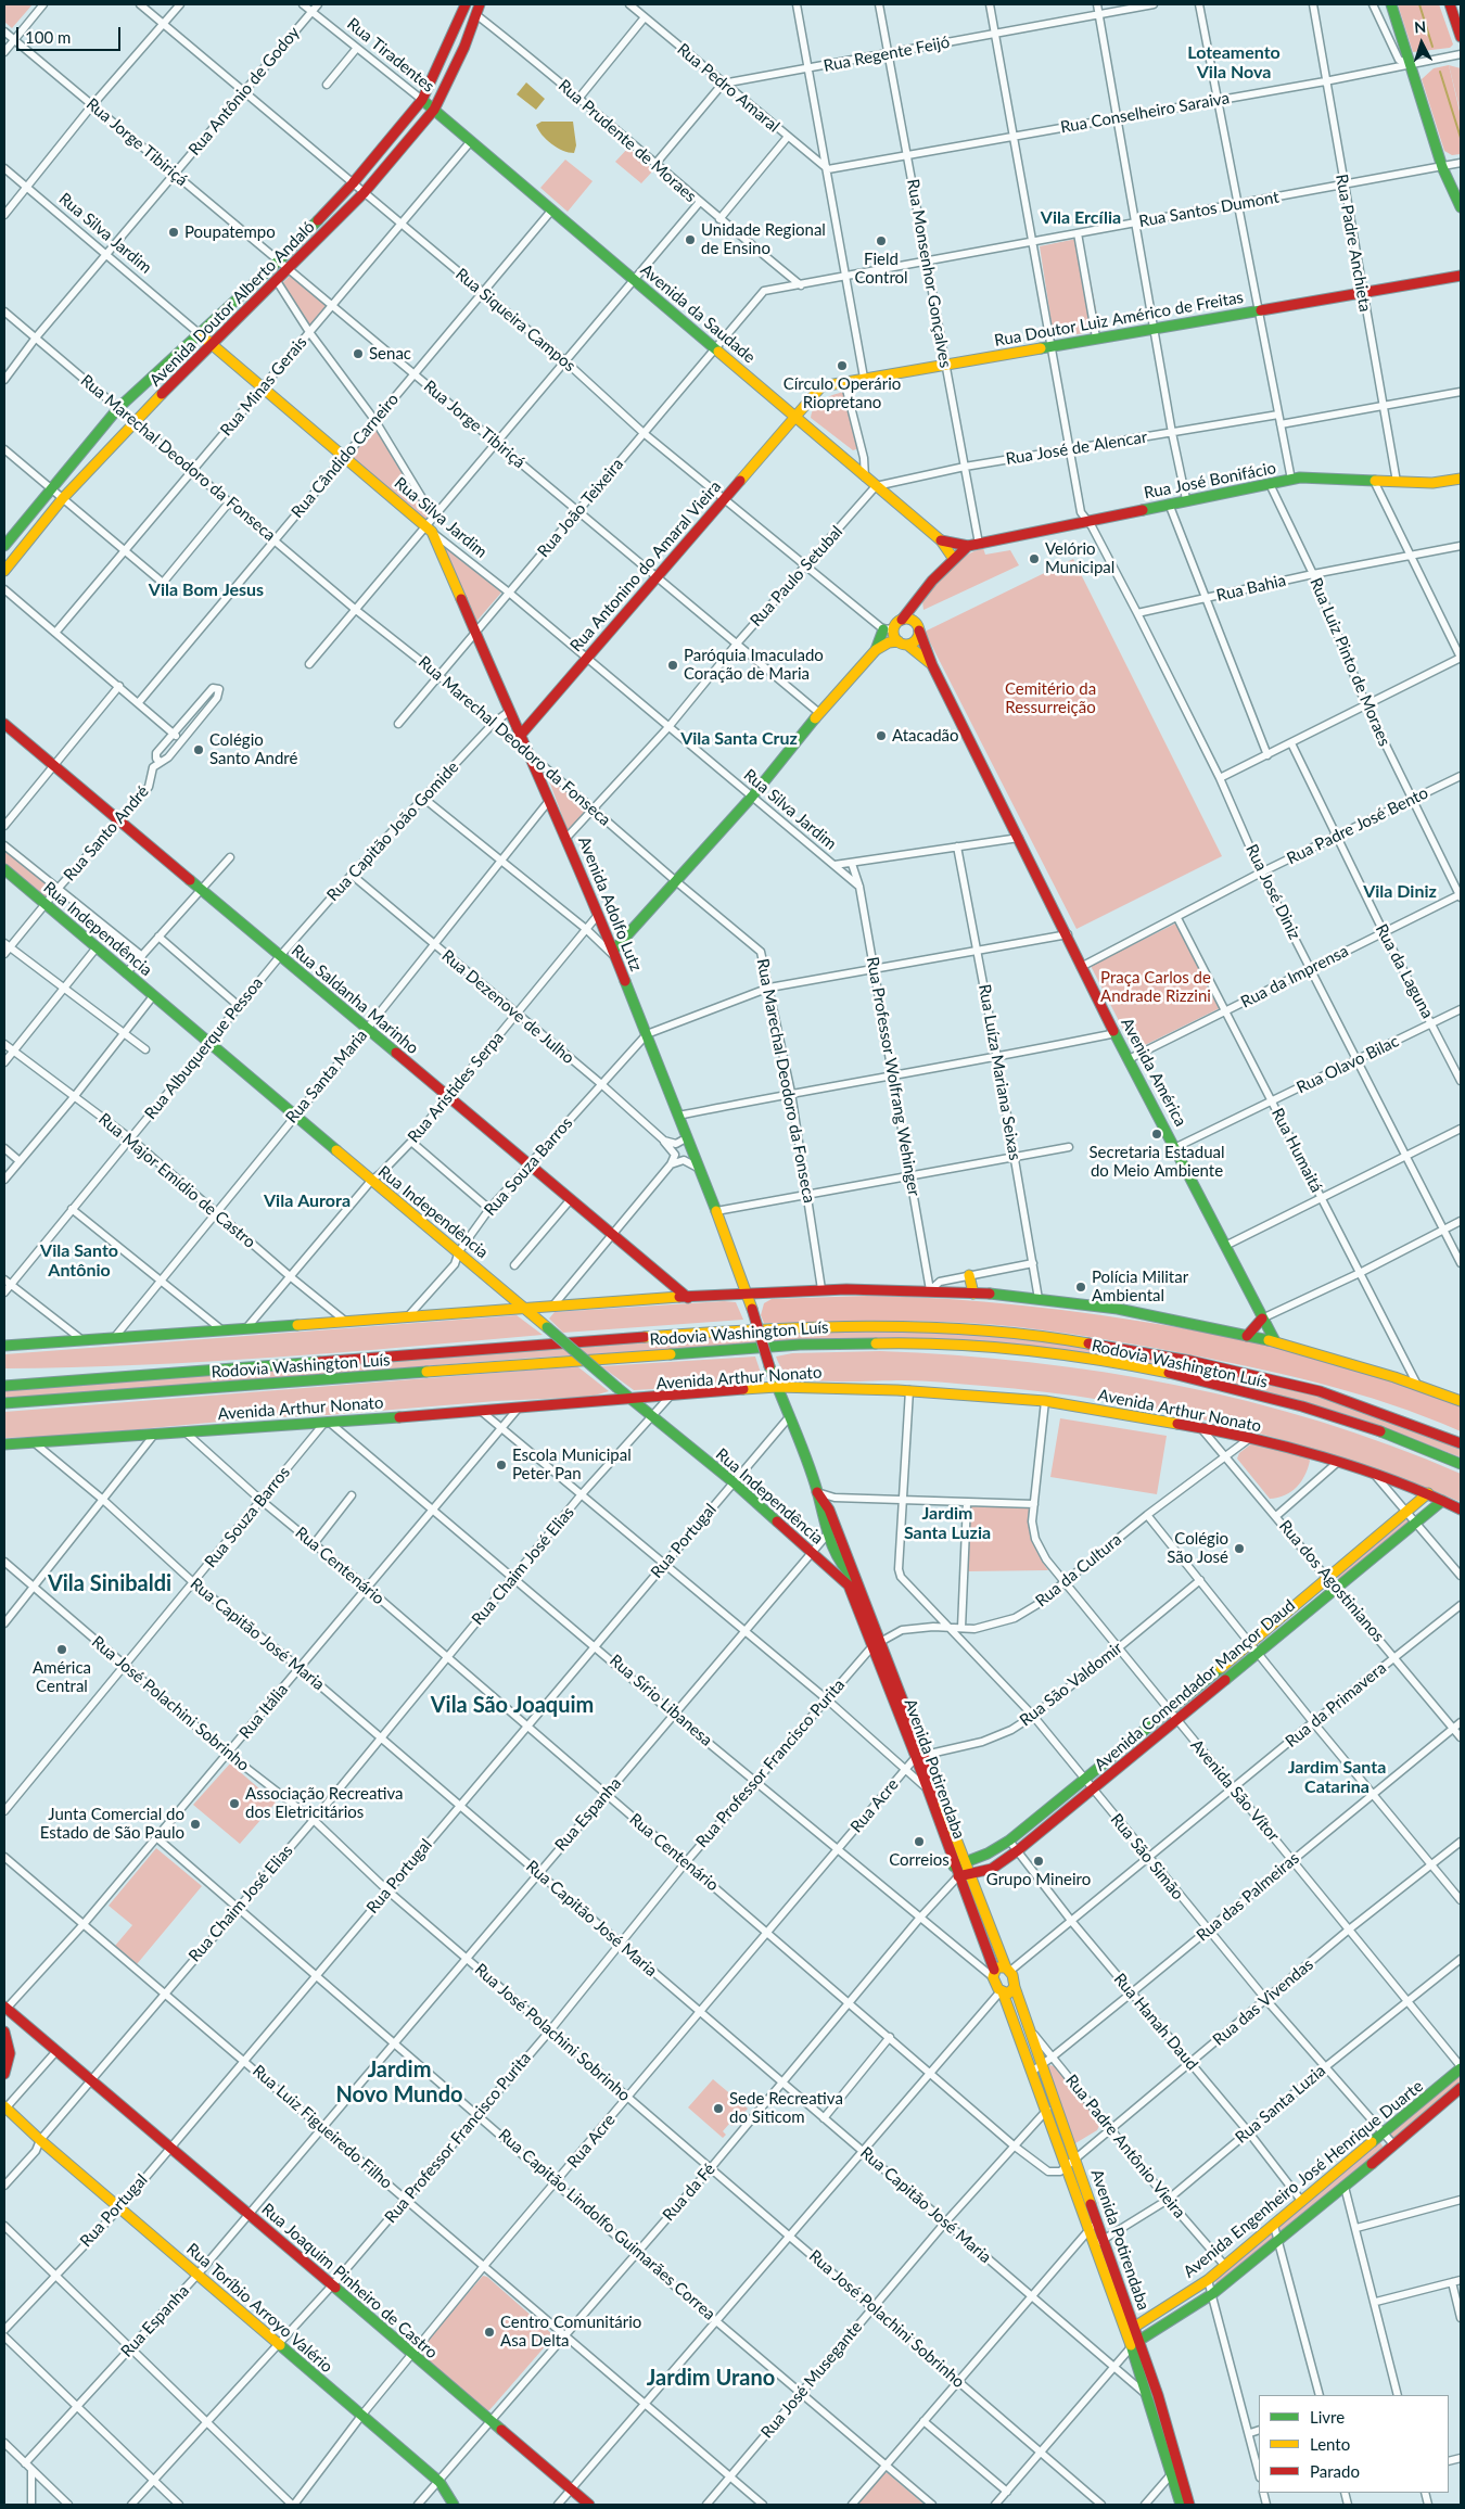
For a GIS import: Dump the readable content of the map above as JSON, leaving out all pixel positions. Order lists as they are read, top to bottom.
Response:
{
  "streets": {
    "main road": [
      "Rua Tiradentes",
      "Rua Silva Jardim",
      "Avenida Doutor Alberto Andaló",
      "Avenida da Saudade",
      "Rua Doutor Luiz Américo de Freitas",
      "Rua José Bonifácio",
      "Rua Antonino do Amaral Vieira",
      "Avenida Adolfo Lutz",
      "Rua Independência",
      "Rua Saldanha Marinho",
      "Avenida América",
      "Rodovia Washington Luís",
      "Avenida Arthur Nonato",
      "Avenida Comendador Mançor Daud",
      "Avenida Potirendaba",
      "Avenida Engenheiro José Henrique Duarte",
      "Rua Joaquim Pinheiro de Castro",
      "Rua Toríbio Arroyo Valério"
    ],
    "street": [
      "Rua Regente Feijó",
      "Rua Pedro Amaral",
      "Rua Antônio de Godoy",
      "Rua Conselheiro Saraiva",
      "Rua Prudente de Moraes",
      "Rua Jorge Tibiriçá",
      "Rua Santos Dumont",
      "Rua Padre Anchieta",
      "Rua Monsenhor Gonçalves",
      "Rua Siqueira Campos",
      "Rua Minas Gerais",
      "Rua José de Alencar",
      "Rua Cândido Carneiro",
      "Rua Marechal Deodoro da Fonseca",
      "Rua João Teixeira",
      "Rua Paulo Setubal",
      "Rua Bahia",
      "Rua Luiz Pinto de Moraes",
      "Rua Padre José Bento",
      "Rua Capitão João Gomide",
      "Rua Santo André",
      "Rua José Diniz",
      "Rua da Laguna",
      "Rua da Imprensa",
      "Rua Dezenove de Julho",
      "Rua Albuquerque Pessoa",
      "Rua Olavo Bilac",
      "Rua Luíza Mariana Seixas",
      "Rua Santa Maria",
      "Rua Professor Wolfrang Wehinger",
      "Rua Aristides Serpa",
      "Rua Humaitá",
      "Rua Souza Barros",
      "Rua Major Emídio de Castro",
      "Rua Portugal",
      "Rua Centenário",
      "Rua Chaim José Elias",
      "Rua da Cultura",
      "Rua dos Agostinianos",
      "Rua Capitão José Maria",
      "Rua São Valdomir",
      "Rua Sírio Libanesa",
      "Rua José Polachini Sobrinho",
      "Rua da Primavera",
      "Rua Itália",
      "Rua Professor Francisco Purita",
      "Avenida São Vítor",
      "Rua Acre",
      "Rua Espanha",
      "Rua São Simão",
      "Rua das Palmeiras",
      "Rua das Vivendas",
      "Rua Hanah Daud",
      "Rua Santa Luzia",
      "Rua Luiz Figueiredo Filho",
      "Rua Padre Antônio Vieira",
      "Rua da Fé",
      "Rua Capitão Lindolfo Guimarães Correa",
      "Rua José Musegante"
    ]
  },
  "crossings": [
    ["Rua Regente Feijó", "Rua Pedro Amaral"],
    ["Rua Regente Feijó", "Rua Monsenhor Gonçalves"],
    ["Rua Regente Feijó", "Rua José Diniz"],
    ["Rua Tiradentes", "Rua Antônio de Godoy"],
    ["Rua Tiradentes", "Avenida Doutor Alberto Andaló"],
    ["Rua Tiradentes", "Avenida da Saudade"],
    ["Rua Pedro Amaral", "Rua Conselheiro Saraiva"],
    ["Rua Antônio de Godoy", "Rua Jorge Tibiriçá"],
    ["Rua Antônio de Godoy", "Rua Silva Jardim"],
    ["Rua Antônio de Godoy", "Rua Siqueira Campos"],
    ["Rua Antônio de Godoy", "Rua Marechal Deodoro da Fonseca"],
    ["Rua Conselheiro Saraiva", "Rua Padre Anchieta"],
    ["Rua Conselheiro Saraiva", "Rua Monsenhor Gonçalves"],
    ["Rua Conselheiro Saraiva", "Rua José Diniz"],
    ["Rua Prudente de Moraes", "Rua Santos Dumont"],
    ["Rua Prudente de Moraes", "Avenida Doutor Alberto Andaló"],
    ["Rua Jorge Tibiriçá", "Avenida Doutor Alberto Andaló"],
    ["Rua Jorge Tibiriçá", "Rua Minas Gerais"],
    ["Rua Jorge Tibiriçá", "Rua Cândido Carneiro"],
    ["Rua Jorge Tibiriçá", "Rua João Teixeira"],
    ["Rua Jorge Tibiriçá", "Rua Antonino do Amaral Vieira"],
    ["Rua Jorge Tibiriçá", "Rua Paulo Setubal"],
    ["Rua Santos Dumont", "Rua Padre Anchieta"],
    ["Rua Santos Dumont", "Rua Monsenhor Gonçalves"],
    ["Rua Santos Dumont", "Rua João Teixeira"],
    ["Rua Santos Dumont", "Rua José Diniz"],
    ["Rua Silva Jardim", "Avenida Doutor Alberto Andaló"],
    ["Rua Silva Jardim", "Rua Minas Gerais"],
    ["Rua Silva Jardim", "Rua Cândido Carneiro"],
    ["Rua Silva Jardim", "Rua João Teixeira"],
    ["Rua Silva Jardim", "Rua Antonino do Amaral Vieira"],
    ["Rua Silva Jardim", "Rua Paulo Setubal"],
    ["Rua Silva Jardim", "Avenida Adolfo Lutz"],
    ["Rua Silva Jardim", "Rua Professor Wolfrang Wehinger"],
    ["Rua Padre Anchieta", "Rua Doutor Luiz Américo de Freitas"],
    ["Rua Padre Anchieta", "Rua José Bonifácio"],
    ["Rua Monsenhor Gonçalves", "Rua Doutor Luiz Américo de Freitas"],
    ["Rua Monsenhor Gonçalves", "Rua José de Alencar"],
    ["Rua Monsenhor Gonçalves", "Rua José Bonifácio"],
    ["Avenida Doutor Alberto Andaló", "Avenida da Saudade"],
    ["Avenida Doutor Alberto Andaló", "Rua Siqueira Campos"],
    ["Avenida Doutor Alberto Andaló", "Rua Marechal Deodoro da Fonseca"],
    ["Avenida da Saudade", "Rua Doutor Luiz Américo de Freitas"],
    ["Avenida da Saudade", "Rua Minas Gerais"],
    ["Avenida da Saudade", "Rua José de Alencar"],
    ["Avenida da Saudade", "Rua Cândido Carneiro"],
    ["Avenida da Saudade", "Rua José Bonifácio"],
    ["Avenida da Saudade", "Rua João Teixeira"],
    ["Avenida da Saudade", "Rua Antonino do Amaral Vieira"],
    ["Avenida da Saudade", "Rua Paulo Setubal"],
    ["Rua Doutor Luiz Américo de Freitas", "Rua Antonino do Amaral Vieira"],
    ["Rua Doutor Luiz Américo de Freitas", "Rua José Diniz"],
    ["Rua Siqueira Campos", "Rua Minas Gerais"],
    ["Rua Siqueira Campos", "Rua Cândido Carneiro"],
    ["Rua Siqueira Campos", "Rua João Teixeira"],
    ["Rua Siqueira Campos", "Rua Antonino do Amaral Vieira"],
    ["Rua Siqueira Campos", "Rua Paulo Setubal"],
    ["Rua Minas Gerais", "Rua Marechal Deodoro da Fonseca"],
    ["Rua José de Alencar", "Rua Paulo Setubal"],
    ["Rua José de Alencar", "Rua José Diniz"],
    ["Rua Cândido Carneiro", "Rua Marechal Deodoro da Fonseca"],
    ["Rua Marechal Deodoro da Fonseca", "Rua João Teixeira"],
    ["Rua Marechal Deodoro da Fonseca", "Rua Paulo Setubal"],
    ["Rua Marechal Deodoro da Fonseca", "Rua Capitão João Gomide"],
    ["Rua Marechal Deodoro da Fonseca", "Avenida Adolfo Lutz"],
    ["Rua José Bonifácio", "Rua Luiz Pinto de Moraes"],
    ["Rua José Bonifácio", "Rua José Diniz"],
    ["Rua João Teixeira", "Avenida Adolfo Lutz"],
    ["Rua Antonino do Amaral Vieira", "Avenida Adolfo Lutz"],
    ["Rua Paulo Setubal", "Avenida Adolfo Lutz"],
    ["Rua Bahia", "Rua Luiz Pinto de Moraes"],
    ["Rua Bahia", "Rua José Diniz"],
    ["Rua Luiz Pinto de Moraes", "Rua Padre José Bento"],
    ["Rua Luiz Pinto de Moraes", "Rua da Imprensa"],
    ["Rua Padre José Bento", "Rua José Diniz"],
    ["Rua Padre José Bento", "Rua da Laguna"],
    ["Rua Padre José Bento", "Avenida América"],
    ["Rua Padre José Bento", "Rua Humaitá"],
    ["Rua Capitão João Gomide", "Avenida Adolfo Lutz"],
    ["Rua Capitão João Gomide", "Rua Saldanha Marinho"],
    ["Rua Capitão João Gomide", "Rua Dezenove de Julho"],
    ["Rua Capitão João Gomide", "Rua Albuquerque Pessoa"],
    ["Rua Santo André", "Rua Independência"],
    ["Rua Santo André", "Rua Saldanha Marinho"],
    ["Rua José Diniz", "Rua da Imprensa"],
    ["Rua José Diniz", "Rua Olavo Bilac"],
    ["Avenida Adolfo Lutz", "Rua Santa Maria"],
    ["Avenida Adolfo Lutz", "Rua Aristides Serpa"],
    ["Avenida Adolfo Lutz", "Rua Souza Barros"],
    ["Avenida Adolfo Lutz", "Avenida Potirendaba"],
    ["Rua Independência", "Rua Albuquerque Pessoa"],
    ["Rua Independência", "Rua Santa Maria"],
    ["Rua Independência", "Rua Aristides Serpa"],
    ["Rua Independência", "Rua Souza Barros"],
    ["Rua Independência", "Avenida Arthur Nonato"],
    ["Rua Independência", "Rua Portugal"],
    ["Rua Independência", "Rua Chaim José Elias"],
    ["Rua Independência", "Avenida Potirendaba"],
    ["Rua Independência", "Rua Espanha"],
    ["Rua da Laguna", "Rua da Imprensa"],
    ["Rua da Laguna", "Rua Olavo Bilac"],
    ["Rua da Imprensa", "Avenida América"],
    ["Rua da Imprensa", "Rua Humaitá"],
    ["Rua Saldanha Marinho", "Rua Albuquerque Pessoa"],
    ["Rua Saldanha Marinho", "Rua Santa Maria"],
    ["Rua Saldanha Marinho", "Rua Aristides Serpa"],
    ["Rua Saldanha Marinho", "Rua Souza Barros"],
    ["Rua Dezenove de Julho", "Rua Santa Maria"],
    ["Rua Dezenove de Julho", "Rua Aristides Serpa"],
    ["Rua Dezenove de Julho", "Rua Souza Barros"],
    ["Rua Albuquerque Pessoa", "Rua Major Emídio de Castro"],
    ["Rua Olavo Bilac", "Avenida América"],
    ["Rua Olavo Bilac", "Rua Humaitá"],
    ["Rua Santa Maria", "Rua Major Emídio de Castro"],
    ["Rua Aristides Serpa", "Rua Major Emídio de Castro"],
    ["Rua Souza Barros", "Avenida Arthur Nonato"],
    ["Rua Souza Barros", "Rua Centenário"],
    ["Rua Souza Barros", "Rua Capitão José Maria"],
    ["Rua Souza Barros", "Rua Sírio Libanesa"],
    ["Rua Souza Barros", "Rua José Polachini Sobrinho"],
    ["Avenida Arthur Nonato", "Rua Centenário"],
    ["Avenida Arthur Nonato", "Rua Chaim José Elias"],
    ["Avenida Arthur Nonato", "Rua da Cultura"],
    ["Avenida Arthur Nonato", "Rua dos Agostinianos"],
    ["Avenida Arthur Nonato", "Rua Capitão José Maria"],
    ["Avenida Arthur Nonato", "Avenida Comendador Mançor Daud"],
    ["Avenida Arthur Nonato", "Rua Sírio Libanesa"],
    ["Avenida Arthur Nonato", "Rua Itália"],
    ["Avenida Arthur Nonato", "Avenida Potirendaba"],
    ["Avenida Arthur Nonato", "Avenida São Vítor"],
    ["Rua Portugal", "Rua Centenário"],
    ["Rua Portugal", "Rua Capitão José Maria"],
    ["Rua Portugal", "Rua Sírio Libanesa"],
    ["Rua Portugal", "Rua José Polachini Sobrinho"],
    ["Rua Portugal", "Avenida Potirendaba"],
    ["Rua Portugal", "Rua Luiz Figueiredo Filho"],
    ["Rua Portugal", "Rua Capitão Lindolfo Guimarães Correa"],
    ["Rua Portugal", "Rua Joaquim Pinheiro de Castro"],
    ["Rua Portugal", "Rua Toríbio Arroyo Valério"],
    ["Rua Centenário", "Rua Chaim José Elias"],
    ["Rua Centenário", "Rua Itália"],
    ["Rua Centenário", "Rua Professor Francisco Purita"],
    ["Rua Centenário", "Avenida Potirendaba"],
    ["Rua Centenário", "Rua Acre"],
    ["Rua Centenário", "Rua Espanha"],
    ["Rua Centenário", "Rua das Vivendas"],
    ["Rua Centenário", "Rua da Fé"],
    ["Rua Centenário", "Rua José Musegante"],
    ["Rua Chaim José Elias", "Rua Capitão José Maria"],
    ["Rua Chaim José Elias", "Rua Sírio Libanesa"],
    ["Rua Chaim José Elias", "Rua José Polachini Sobrinho"],
    ["Rua Chaim José Elias", "Rua Luiz Figueiredo Filho"],
    ["Rua Chaim José Elias", "Rua Capitão Lindolfo Guimarães Correa"],
    ["Rua Chaim José Elias", "Rua Joaquim Pinheiro de Castro"],
    ["Rua Chaim José Elias", "Rua Toríbio Arroyo Valério"],
    ["Rua da Cultura", "Rua dos Agostinianos"],
    ["Rua da Cultura", "Rua Professor Francisco Purita"],
    ["Rua da Cultura", "Avenida Potirendaba"],
    ["Rua da Cultura", "Avenida São Vítor"],
    ["Rua da Cultura", "Rua São Simão"],
    ["Rua dos Agostinianos", "Avenida Comendador Mançor Daud"],
    ["Rua dos Agostinianos", "Rua da Primavera"],
    ["Rua dos Agostinianos", "Rua das Palmeiras"],
    ["Rua Capitão José Maria", "Rua Itália"],
    ["Rua Capitão José Maria", "Rua Professor Francisco Purita"],
    ["Rua Capitão José Maria", "Avenida Potirendaba"],
    ["Rua Capitão José Maria", "Rua Acre"],
    ["Rua Capitão José Maria", "Rua Espanha"],
    ["Rua Capitão José Maria", "Rua da Fé"],
    ["Rua Capitão José Maria", "Rua José Musegante"],
    ["Rua São Valdomir", "Avenida Potirendaba"],
    ["Rua São Valdomir", "Avenida São Vítor"],
    ["Rua São Valdomir", "Rua Acre"],
    ["Rua São Valdomir", "Rua São Simão"],
    ["Avenida Comendador Mançor Daud", "Avenida Potirendaba"],
    ["Avenida Comendador Mançor Daud", "Avenida São Vítor"],
    ["Avenida Comendador Mançor Daud", "Rua São Simão"],
    ["Avenida Comendador Mançor Daud", "Rua Hanah Daud"],
    ["Avenida Comendador Mançor Daud", "Rua da Fé"],
    ["Rua Sírio Libanesa", "Rua Itália"],
    ["Rua Sírio Libanesa", "Rua Professor Francisco Purita"],
    ["Rua Sírio Libanesa", "Avenida Potirendaba"],
    ["Rua Sírio Libanesa", "Rua Acre"],
    ["Rua Sírio Libanesa", "Rua Espanha"],
    ["Rua Sírio Libanesa", "Rua da Fé"],
    ["Rua José Polachini Sobrinho", "Rua Itália"],
    ["Rua José Polachini Sobrinho", "Rua Professor Francisco Purita"],
    ["Rua José Polachini Sobrinho", "Rua Acre"],
    ["Rua José Polachini Sobrinho", "Rua Espanha"],
    ["Rua José Polachini Sobrinho", "Rua da Fé"],
    ["Rua José Polachini Sobrinho", "Rua José Musegante"],
    ["Rua da Primavera", "Avenida Potirendaba"],
    ["Rua da Primavera", "Avenida São Vítor"],
    ["Rua da Primavera", "Rua São Simão"],
    ["Rua da Primavera", "Rua Hanah Daud"],
    ["Rua Itália", "Rua Luiz Figueiredo Filho"],
    ["Rua Itália", "Rua Capitão Lindolfo Guimarães Correa"],
    ["Rua Itália", "Rua Joaquim Pinheiro de Castro"],
    ["Rua Professor Francisco Purita", "Avenida Potirendaba"],
    ["Rua Professor Francisco Purita", "Rua Luiz Figueiredo Filho"],
    ["Rua Professor Francisco Purita", "Rua Capitão Lindolfo Guimarães Correa"],
    ["Rua Professor Francisco Purita", "Rua Joaquim Pinheiro de Castro"],
    ["Rua Professor Francisco Purita", "Rua Toríbio Arroyo Valério"],
    ["Avenida Potirendaba", "Rua Acre"],
    ["Avenida Potirendaba", "Rua Espanha"],
    ["Avenida Potirendaba", "Rua das Palmeiras"],
    ["Avenida Potirendaba", "Rua das Vivendas"],
    ["Avenida Potirendaba", "Rua Santa Luzia"],
    ["Avenida Potirendaba", "Rua Padre Antônio Vieira"],
    ["Avenida Potirendaba", "Avenida Engenheiro José Henrique Duarte"],
    ["Avenida Potirendaba", "Rua da Fé"],
    ["Avenida Potirendaba", "Rua José Musegante"],
    ["Avenida São Vítor", "Rua das Palmeiras"],
    ["Avenida São Vítor", "Rua das Vivendas"],
    ["Avenida São Vítor", "Rua Santa Luzia"],
    ["Avenida São Vítor", "Avenida Engenheiro José Henrique Duarte"],
    ["Rua Acre", "Rua Luiz Figueiredo Filho"],
    ["Rua Acre", "Rua Capitão Lindolfo Guimarães Correa"],
    ["Rua Acre", "Rua Joaquim Pinheiro de Castro"],
    ["Rua Acre", "Rua Toríbio Arroyo Valério"],
    ["Rua Espanha", "Rua Luiz Figueiredo Filho"],
    ["Rua Espanha", "Rua Capitão Lindolfo Guimarães Correa"],
    ["Rua Espanha", "Rua Joaquim Pinheiro de Castro"],
    ["Rua Espanha", "Rua Toríbio Arroyo Valério"],
    ["Rua São Simão", "Rua das Palmeiras"],
    ["Rua São Simão", "Rua das Vivendas"],
    ["Rua São Simão", "Rua Santa Luzia"],
    ["Rua São Simão", "Avenida Engenheiro José Henrique Duarte"],
    ["Rua das Palmeiras", "Rua Hanah Daud"],
    ["Rua das Palmeiras", "Rua Padre Antônio Vieira"],
    ["Rua das Vivendas", "Rua Hanah Daud"],
    ["Rua das Vivendas", "Rua Padre Antônio Vieira"],
    ["Rua Hanah Daud", "Rua Santa Luzia"],
    ["Rua Hanah Daud", "Avenida Engenheiro José Henrique Duarte"],
    ["Rua Santa Luzia", "Rua Padre Antônio Vieira"],
    ["Rua Luiz Figueiredo Filho", "Rua da Fé"],
    ["Rua Luiz Figueiredo Filho", "Rua José Musegante"],
    ["Rua Padre Antônio Vieira", "Avenida Engenheiro José Henrique Duarte"],
    ["Rua da Fé", "Rua Capitão Lindolfo Guimarães Correa"],
    ["Rua da Fé", "Rua Joaquim Pinheiro de Castro"],
    ["Rua da Fé", "Rua Toríbio Arroyo Valério"],
    ["Rua Capitão Lindolfo Guimarães Correa", "Rua José Musegante"]
  ],
  "districts": [
    "Loteamento Vila Nova",
    "Vila Ercília",
    "Vila Bom Jesus",
    "Vila Santa Cruz",
    "Vila Diniz",
    "Vila Aurora",
    "Vila Santo Antônio",
    "Jardim Santa Luzia",
    "Vila Sinibaldi",
    "Vila São Joaquim",
    "Jardim Santa Catarina",
    "Jardim Novo Mundo",
    "Jardim Urano"
  ],
  "parks": ["Cemitério da Ressurreição", "Praça Carlos de Andrade Rizzini"],
  "places": [
    "Poupatempo",
    "Unidade Regional de Ensino",
    "Field Control",
    "Senac",
    "Círculo Operário Riopretano",
    "Velório Municipal",
    "Paróquia Imaculado Coração de Maria",
    "Atacadão",
    "Colégio Santo André",
    "Secretaria Estadual do Meio Ambiente",
    "Polícia Militar Ambiental",
    "Escola Municipal Peter Pan",
    "Colégio São José",
    "América Central",
    "Associação Recreativa dos Eletricitários",
    "Junta Comercial do Estado de São Paulo",
    "Correios",
    "Grupo Mineiro",
    "Sede Recreativa do Siticom",
    "Centro Comunitário Asa Delta"
  ],
  "legend": ["Livre", "Lento", "Parado"],
  "scale_bar": "100 m",
  "north": "top"
}
